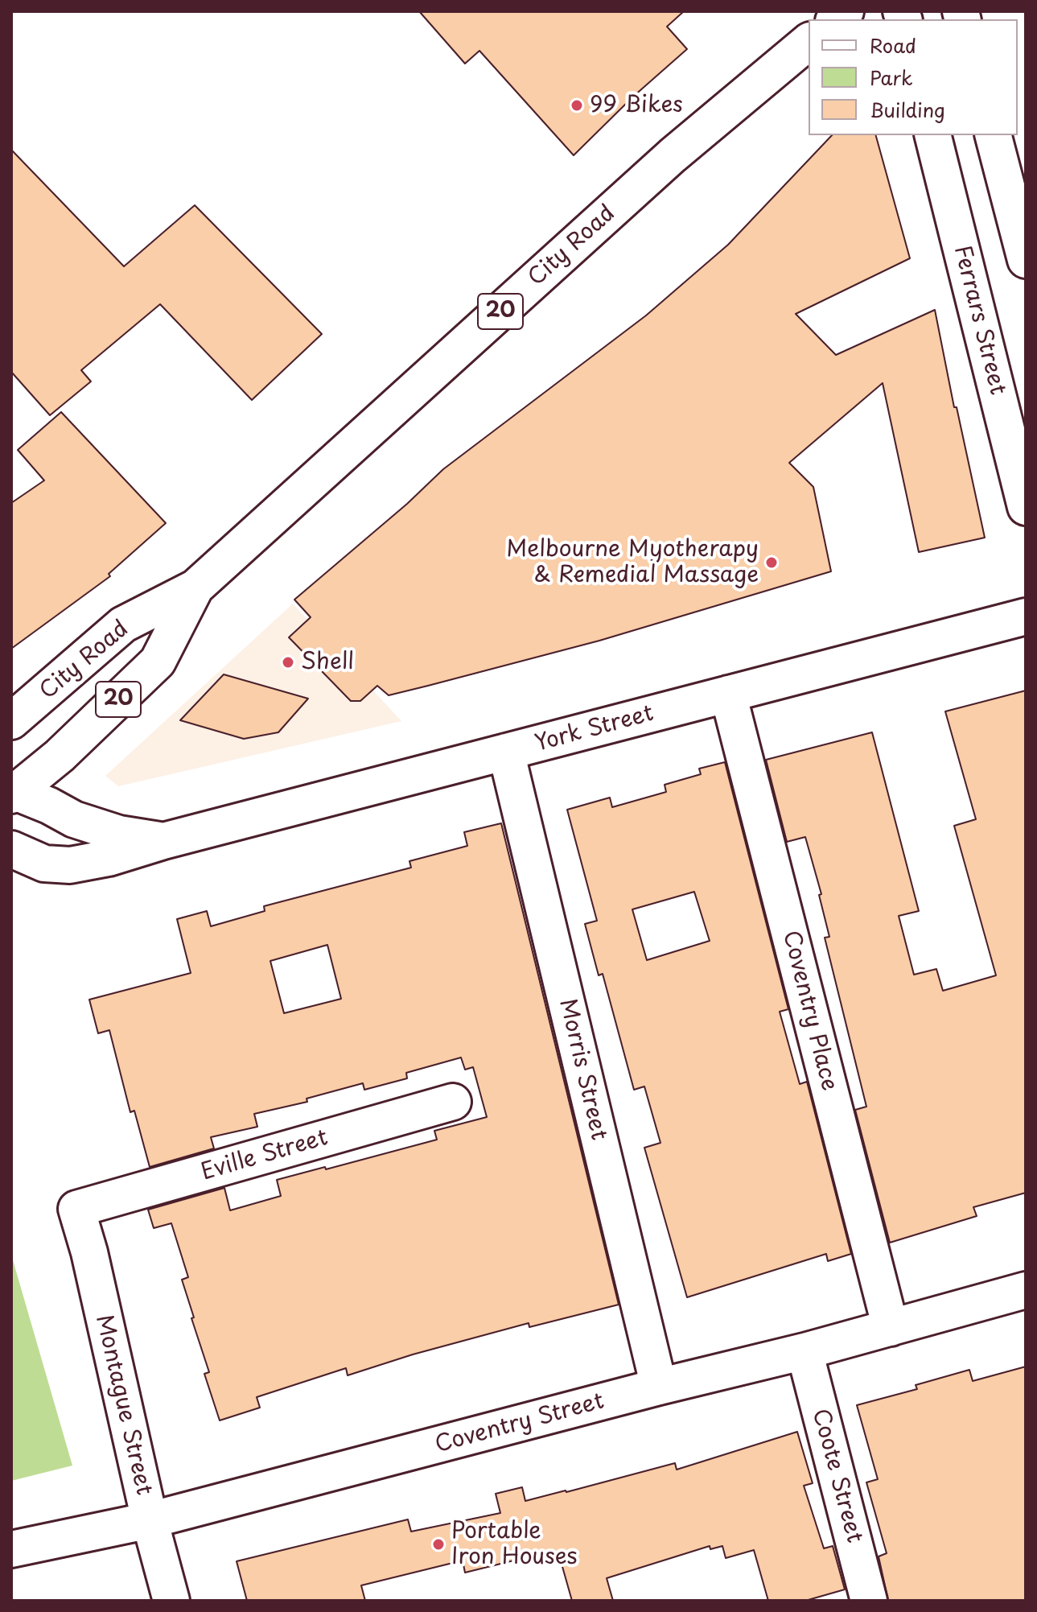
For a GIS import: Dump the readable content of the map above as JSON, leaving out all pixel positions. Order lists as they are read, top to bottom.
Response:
{
  "streets": {
    "street": [
      "City Road",
      "20",
      "Ferrars Street",
      "York Street",
      "Coventry Place",
      "Morris Street",
      "Eville Street",
      "Montague Street",
      "Coventry Street",
      "Coote Street"
    ]
  },
  "crossings": [
    ["City Road", "York Street"],
    ["York Street", "Coventry Place"],
    ["York Street", "Morris Street"],
    ["Coventry Place", "Coventry Street"],
    ["Morris Street", "Coventry Street"],
    ["Eville Street", "Montague Street"],
    ["Montague Street", "Coventry Street"],
    ["Coventry Street", "Coote Street"]
  ],
  "places": [
    "99 Bikes",
    "Melbourne Myotherapy & Remedial Massage",
    "Shell",
    "Portable Iron Houses"
  ],
  "legend": ["Road", "Park", "Building"]
}
